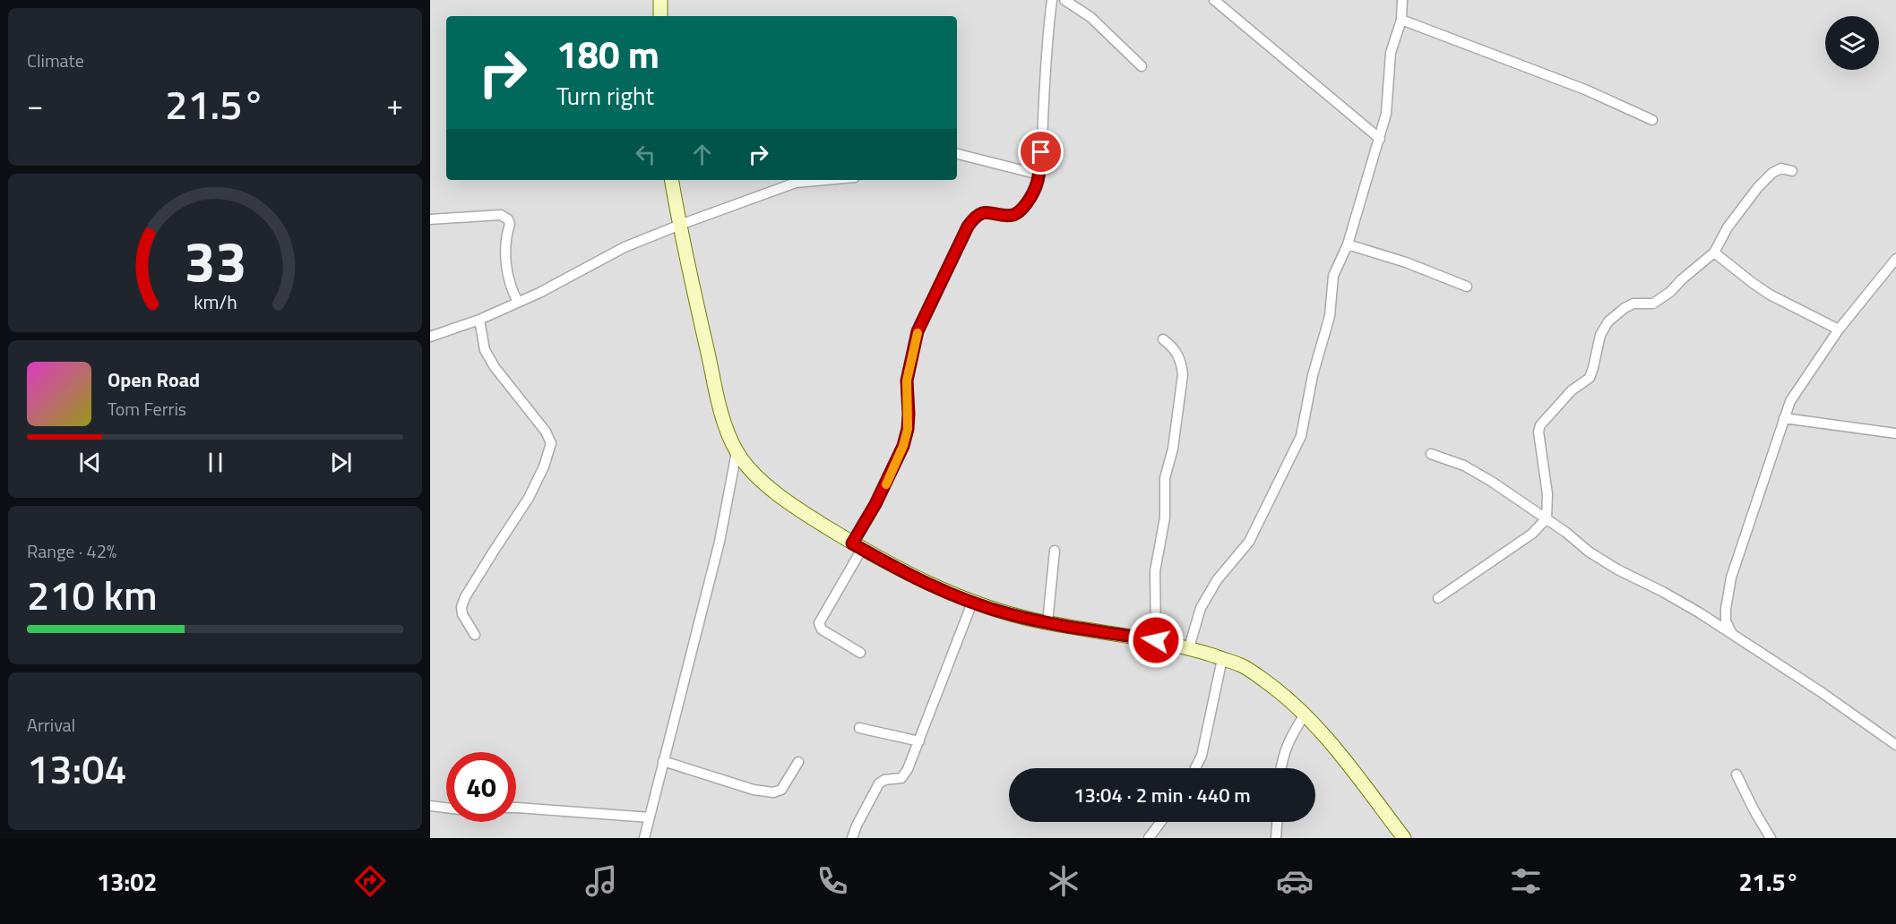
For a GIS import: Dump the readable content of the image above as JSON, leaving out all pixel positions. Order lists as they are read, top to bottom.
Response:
{
  "page": {
    "tile": [
      "Climate",
      ["Range · 42%", "210 km"],
      ["Arrival", "13:04"]
    ],
    "turn": ["180 m", "Turn right"],
    "heat": ["−", "21.5°", "+"],
    "song": ["Open Road", "Tom Ferris"],
    "limit": "40",
    "trip": "13:04 · 2 min · 440 m",
    "tabs": ["13:02", "21.5°"],
    "gauge": ["33", "km/h"]
  }
}
